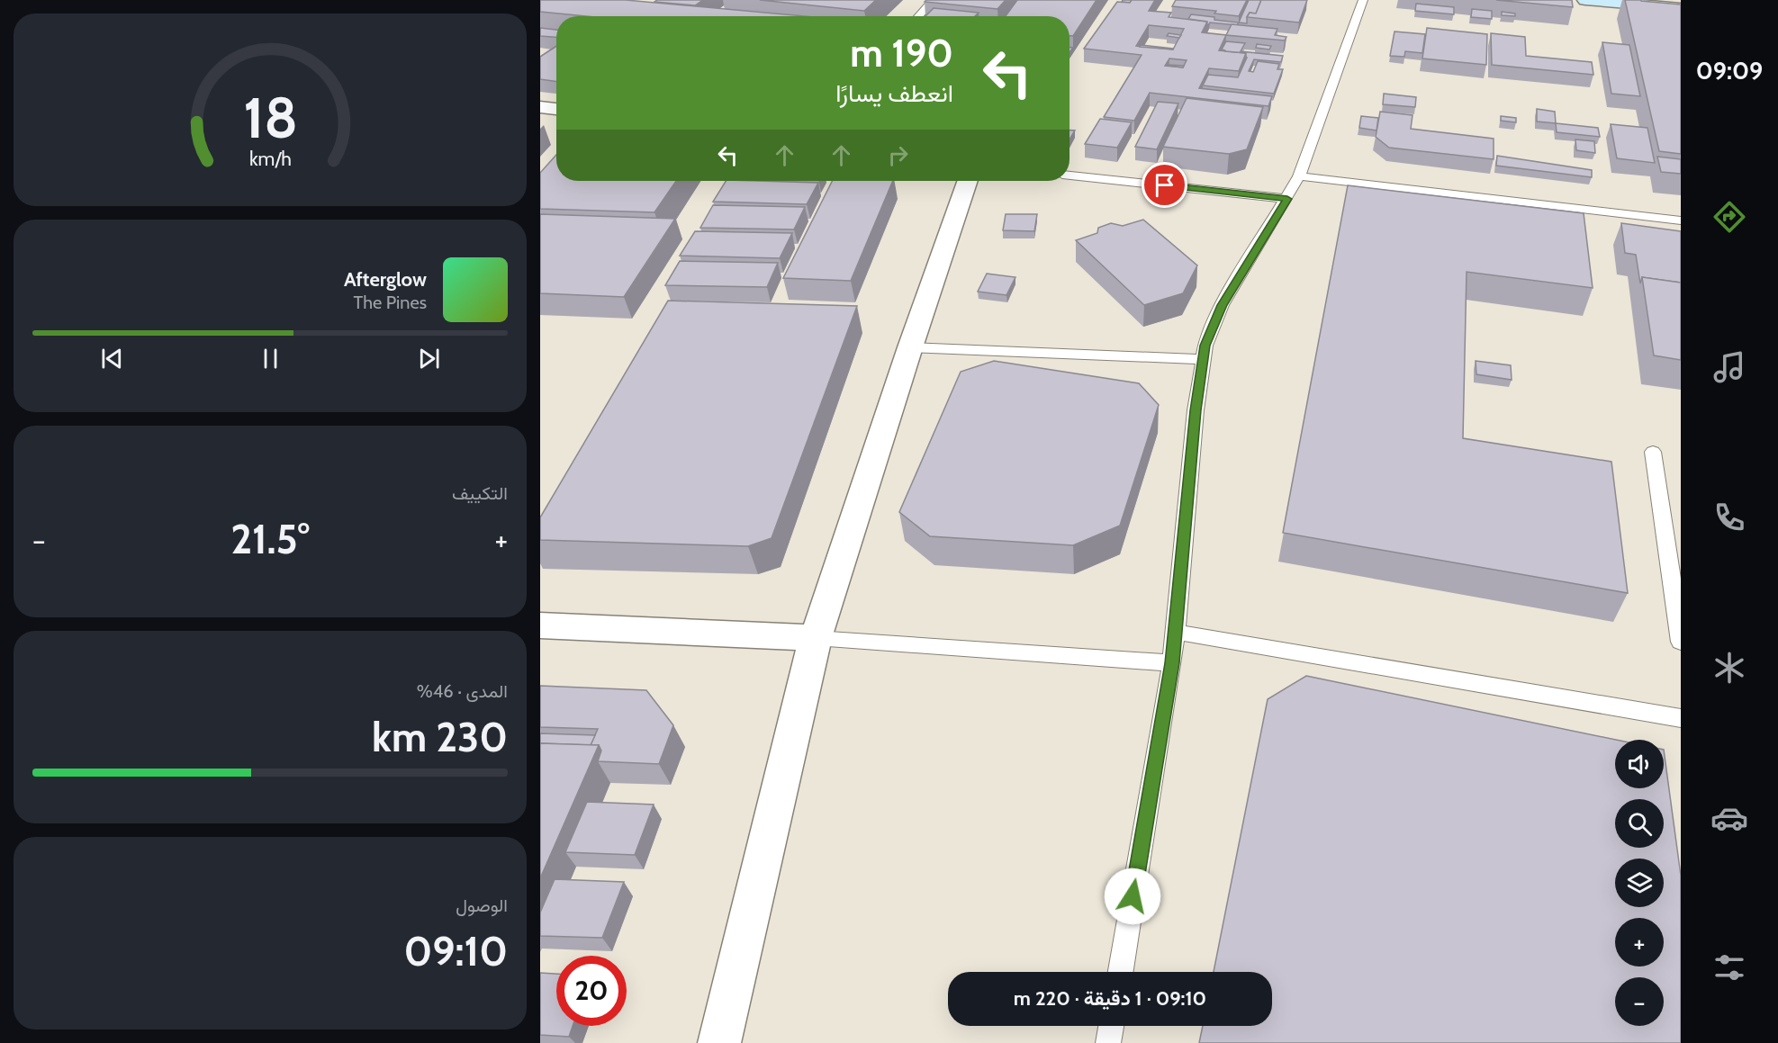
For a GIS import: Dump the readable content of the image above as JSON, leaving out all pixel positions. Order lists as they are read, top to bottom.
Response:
{
  "page": {
    "tabs": "09:09",
    "turn": ["190 m", "انعطف يسارًا"],
    "song": ["Afterglow", "The Pines"],
    "tile": [
      "التكييف",
      ["المدى · 46%", "230 km"],
      ["الوصول", "09:10"]
    ],
    "heat": ["−", "21.5°", "+"],
    "map_buttons": ["+", "−"],
    "limit": "20",
    "trip": "09:10 · 1 دقيقة · 220 m",
    "gauge": ["18", "km/h"]
  }
}
